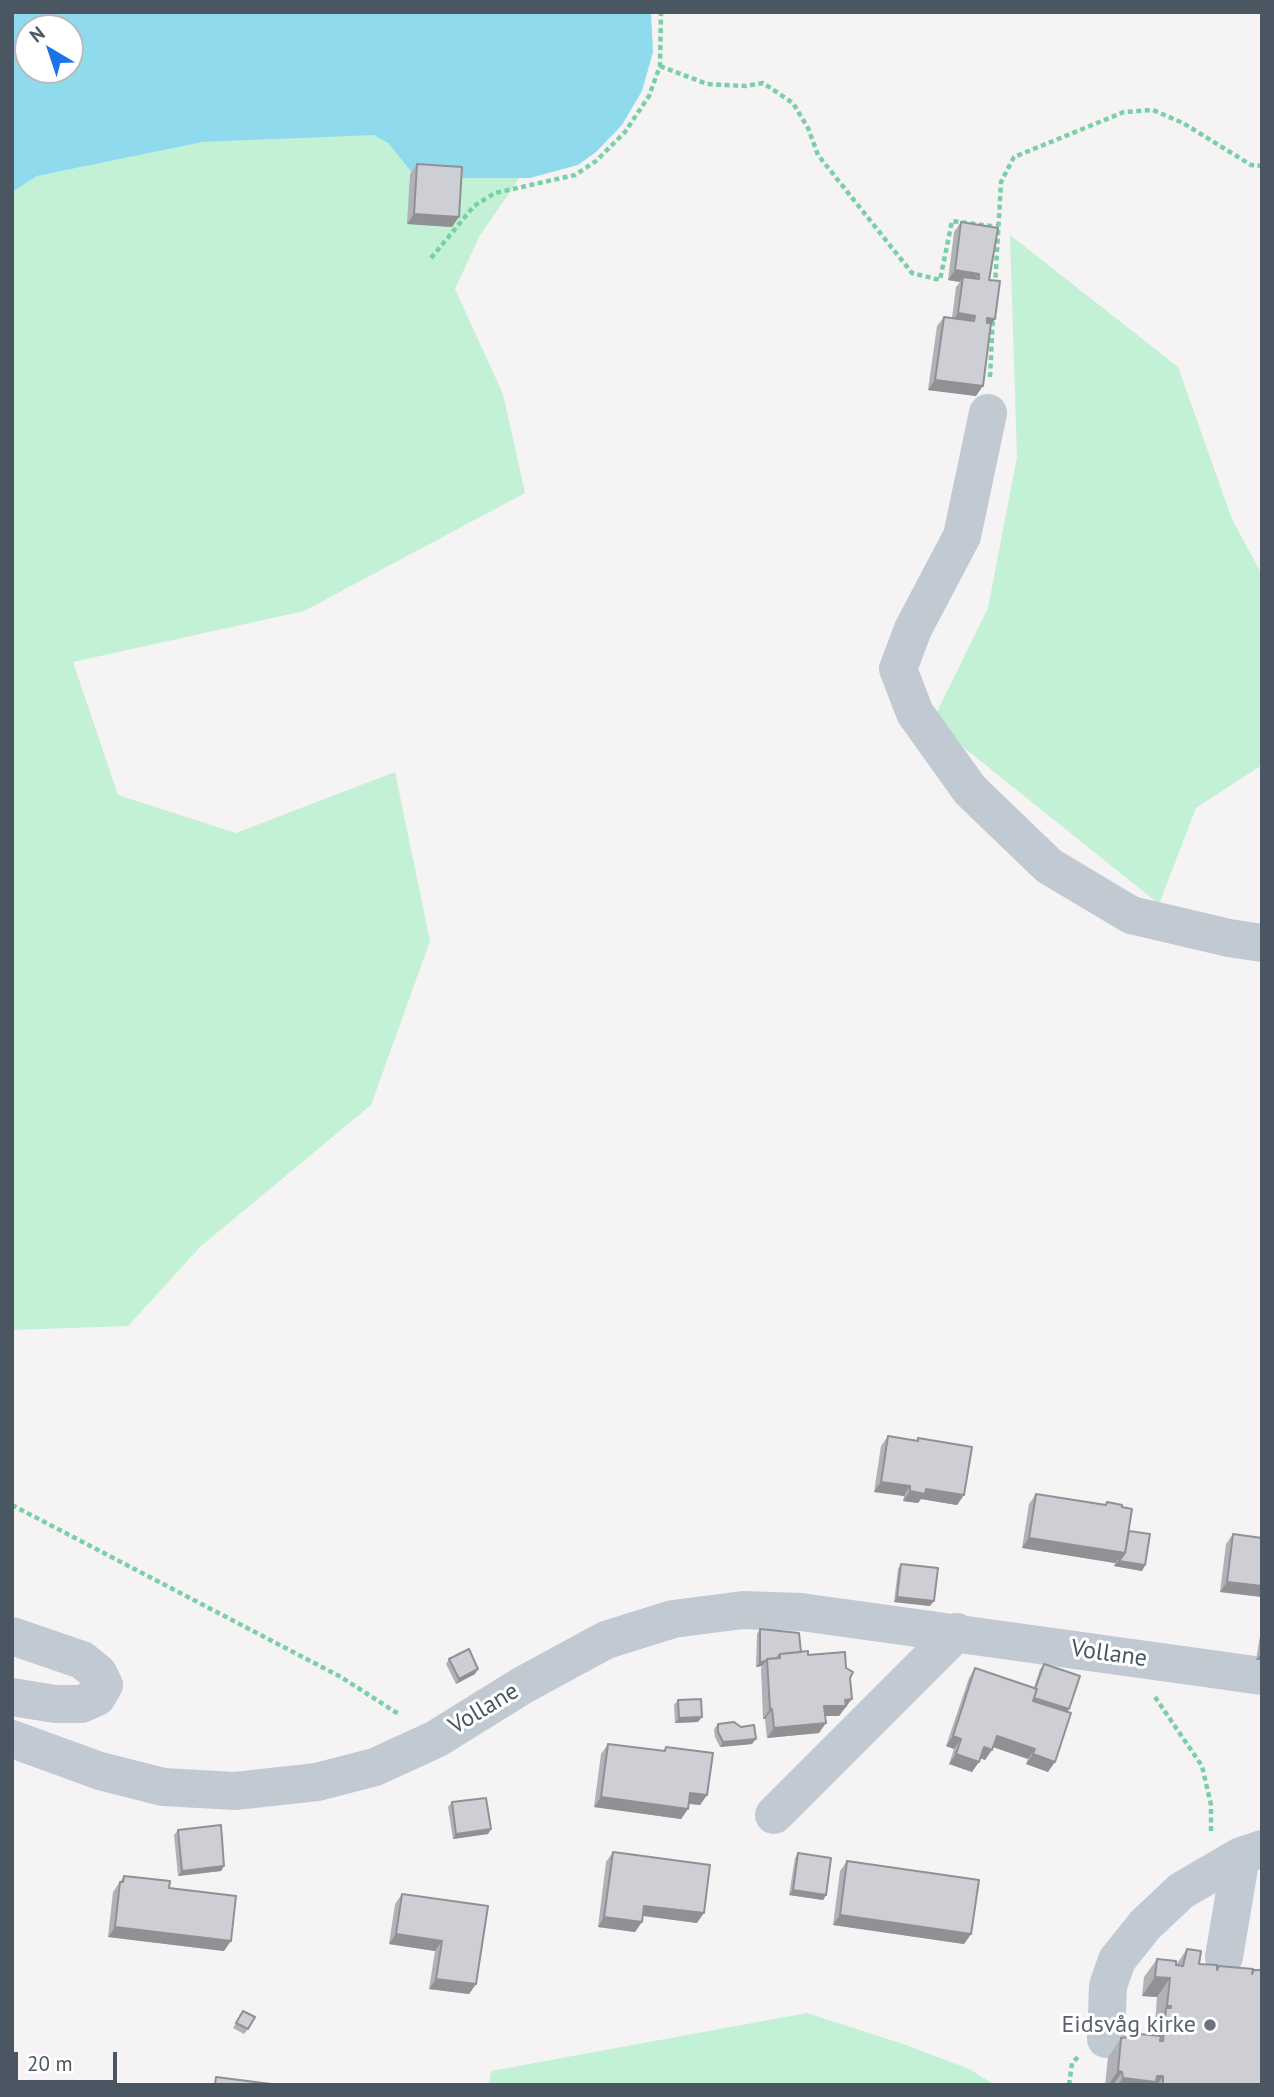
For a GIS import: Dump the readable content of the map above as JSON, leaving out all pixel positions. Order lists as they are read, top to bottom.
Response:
{
  "streets": {
    "street": ["Vollane"]
  },
  "places": ["Eidsvåg kirke"],
  "scale_bar": "20 m",
  "north": "top left"
}
